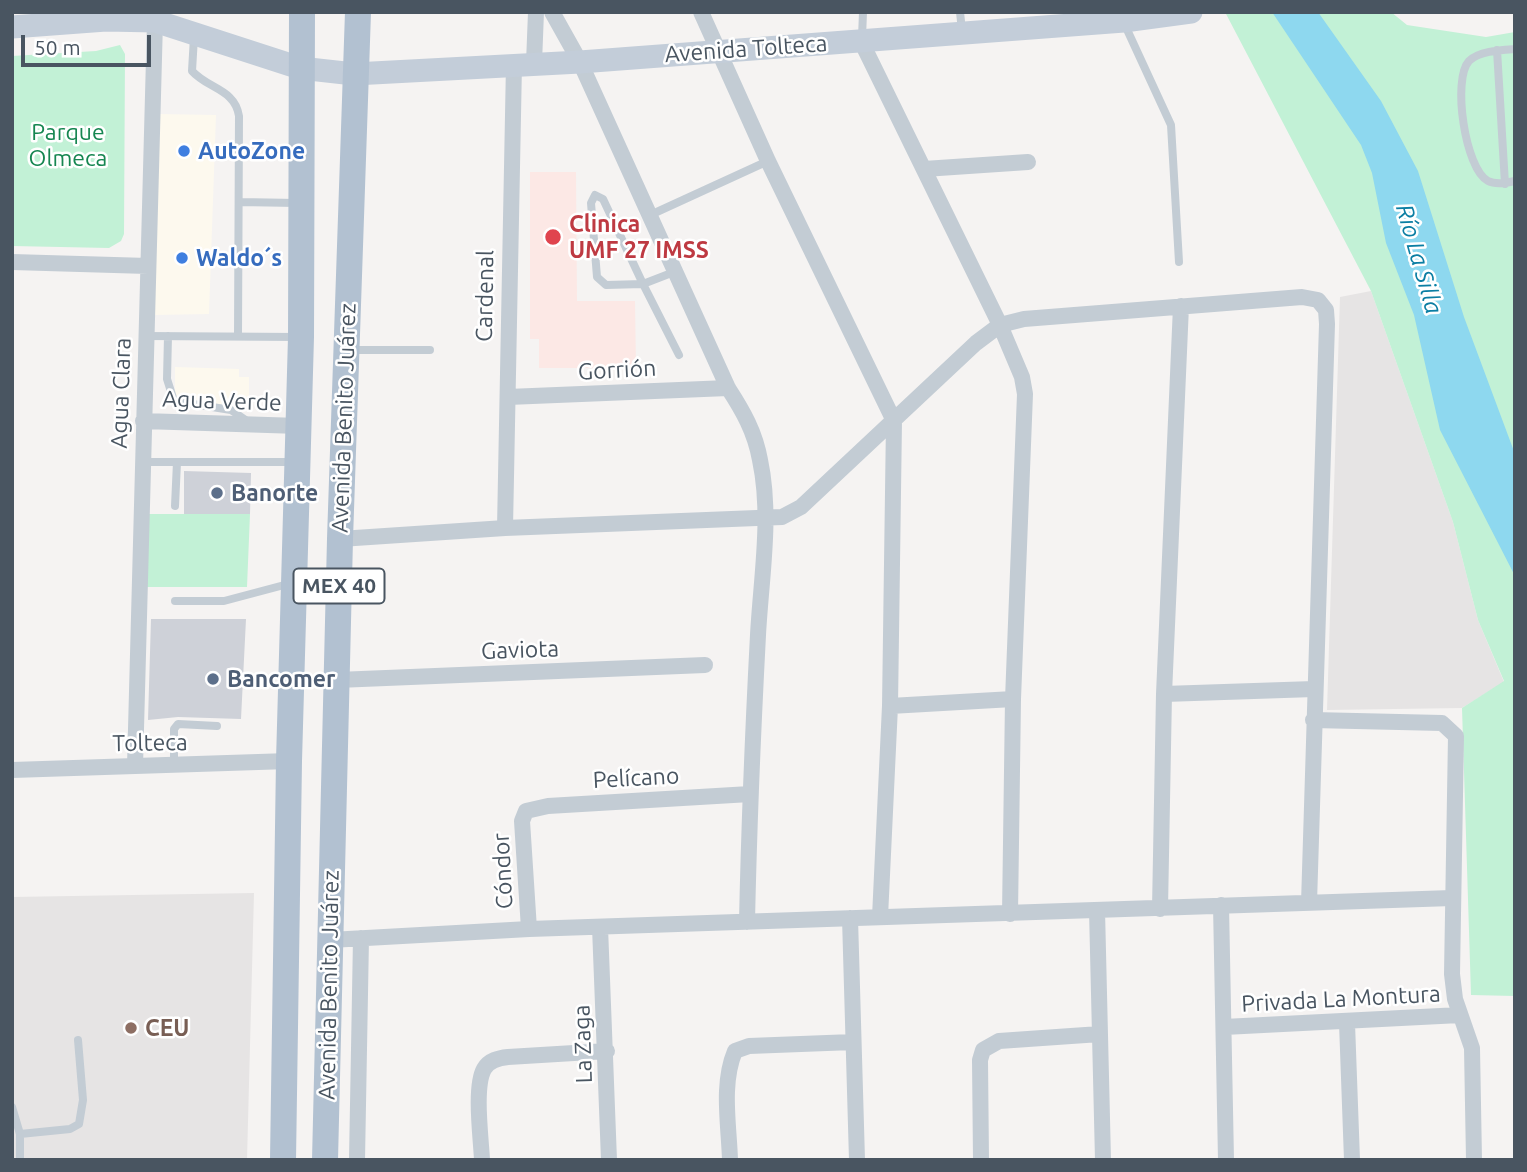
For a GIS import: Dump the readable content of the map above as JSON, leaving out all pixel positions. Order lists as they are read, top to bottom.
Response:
{
  "streets": {
    "main road": ["Avenida Benito Juárez", "MEX 40"],
    "street": [
      "Avenida Tolteca",
      "Cardenal",
      "Gorrión",
      "Agua Clara",
      "Agua Verde",
      "Gaviota",
      "Tolteca",
      "Pelícano",
      "Cóndor",
      "Privada La Montura",
      "La Zaga"
    ]
  },
  "crossings": [
    ["Avenida Tolteca", "Cardenal"],
    ["Avenida Tolteca", "Agua Clara"],
    ["Avenida Tolteca", "Avenida Benito Juárez"],
    ["Cardenal", "Gorrión"],
    ["Agua Clara", "Agua Verde"],
    ["Agua Clara", "Tolteca"],
    ["Agua Verde", "Avenida Benito Juárez"],
    ["Avenida Benito Juárez", "Gaviota"],
    ["Avenida Benito Juárez", "Tolteca"],
    ["Pelícano", "Cóndor"]
  ],
  "water": ["Río La Silla"],
  "parks": ["Parque Olmeca"],
  "places": [
    "AutoZone",
    "Clinica UMF 27 IMSS",
    "Waldo´s",
    "Banorte",
    "Bancomer",
    "CEU"
  ],
  "scale_bar": "50 m"
}
